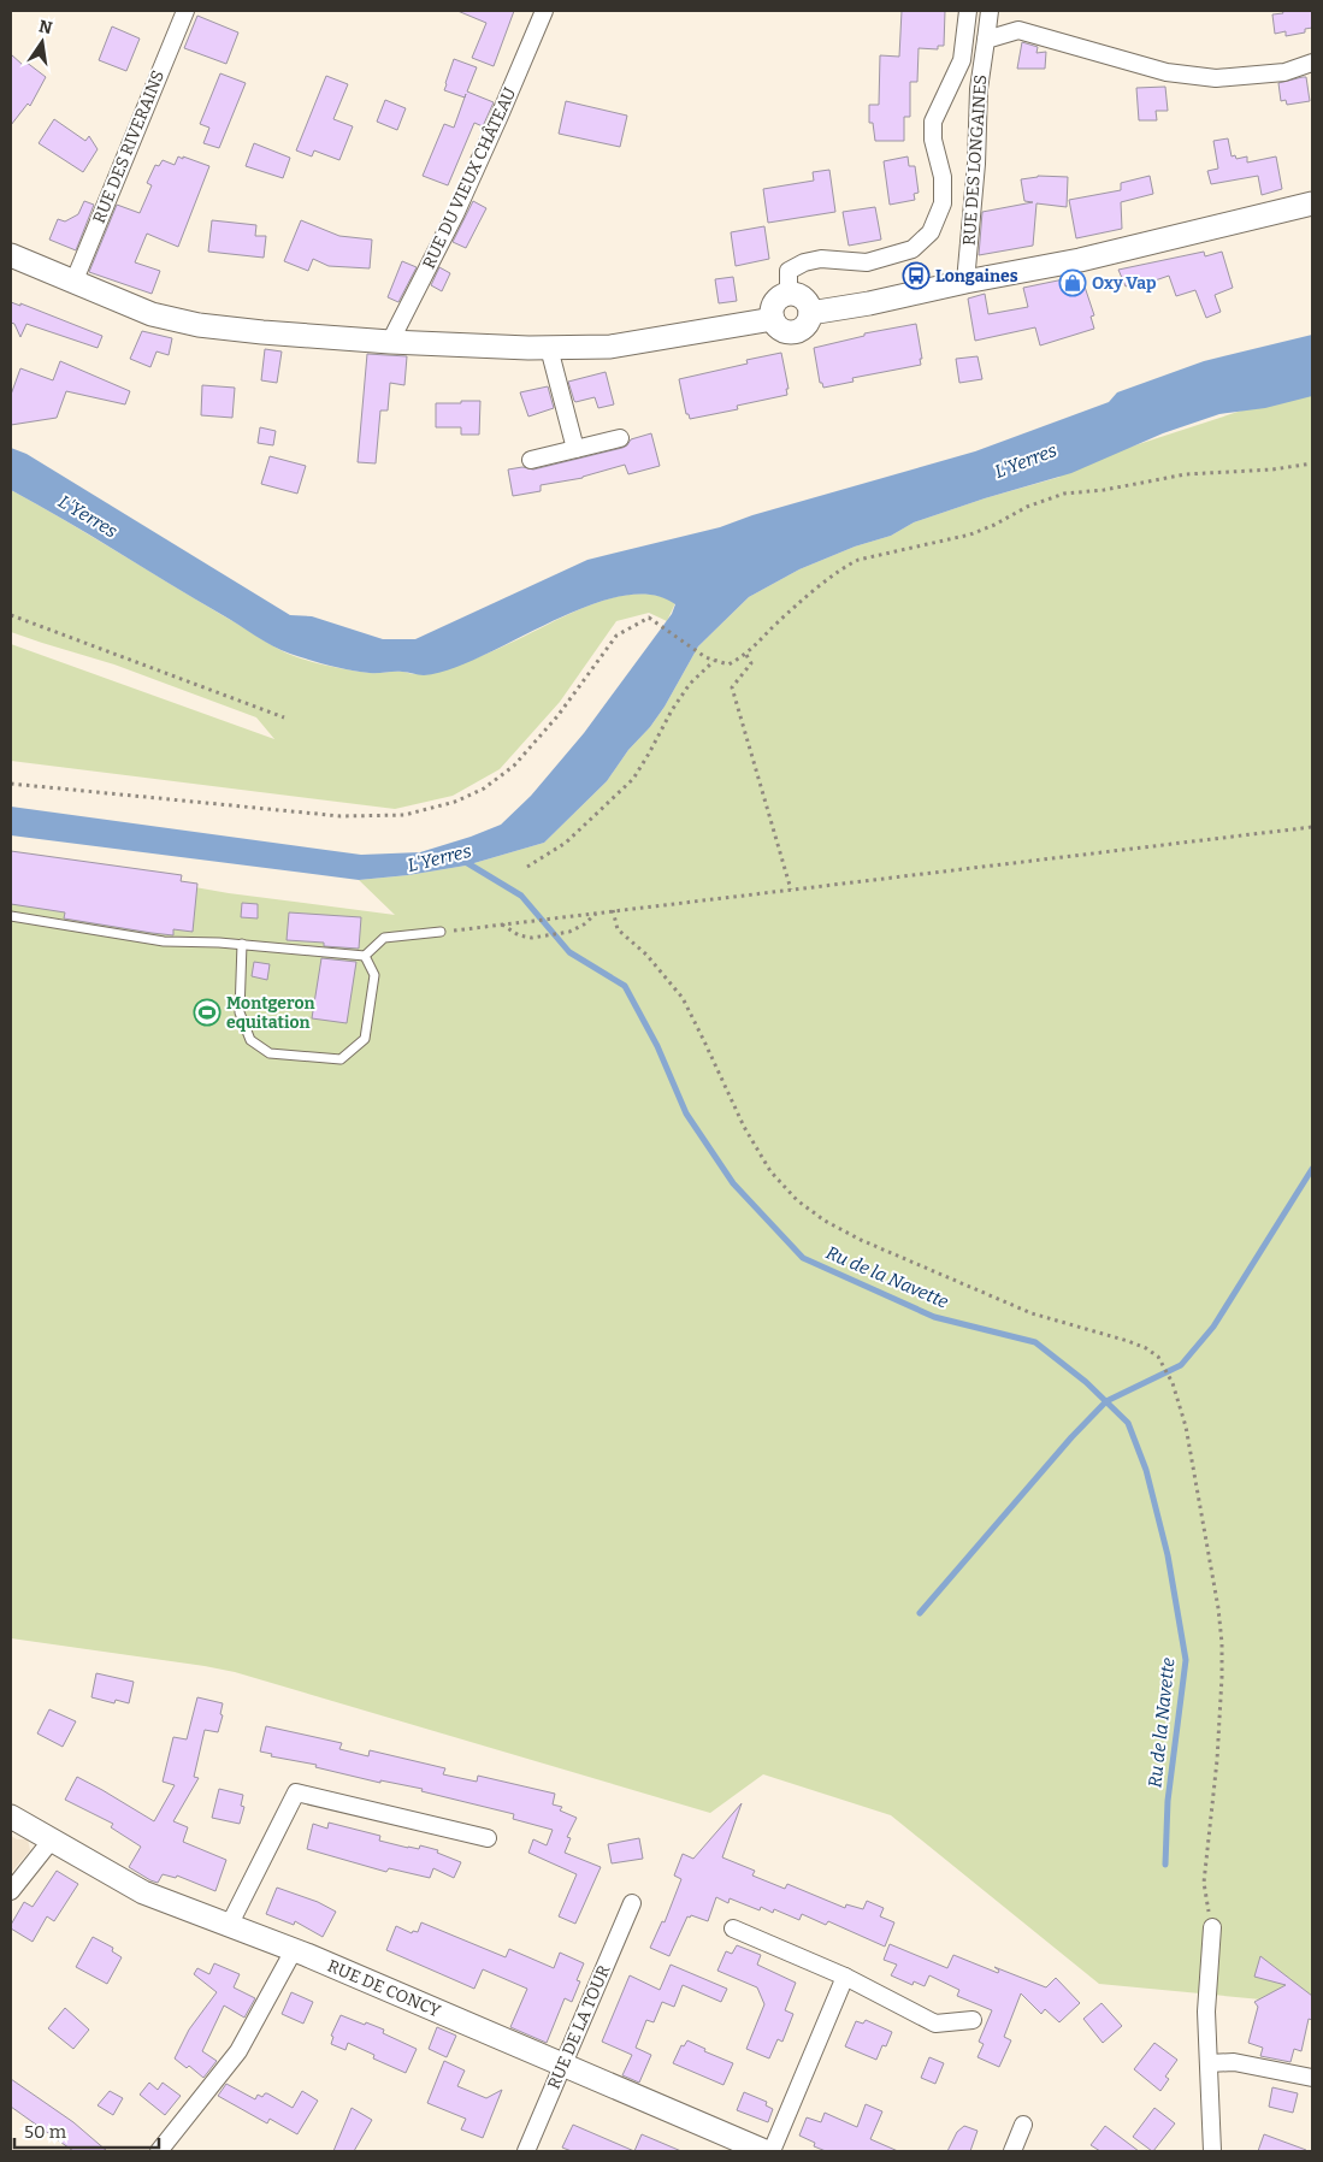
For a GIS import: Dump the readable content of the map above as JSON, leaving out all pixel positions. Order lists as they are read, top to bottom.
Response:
{
  "streets": {
    "street": [
      "RUE DES RIVERAINS",
      "RUE DES LONGAINES",
      "RUE DU VIEUX CHÂTEAU",
      "RUE DE CONCY",
      "RUE DE LA TOUR"
    ]
  },
  "crossings": [
    ["RUE DE CONCY", "RUE DE LA TOUR"]
  ],
  "water": ["L'Yerres", "Ru de la Navette"],
  "places": {
    "bus stop": ["Longaines"],
    "shop": ["Oxy Vap"],
    "sports": ["Montgeron equitation"]
  },
  "scale_bar": "50 m",
  "north": "top"
}
